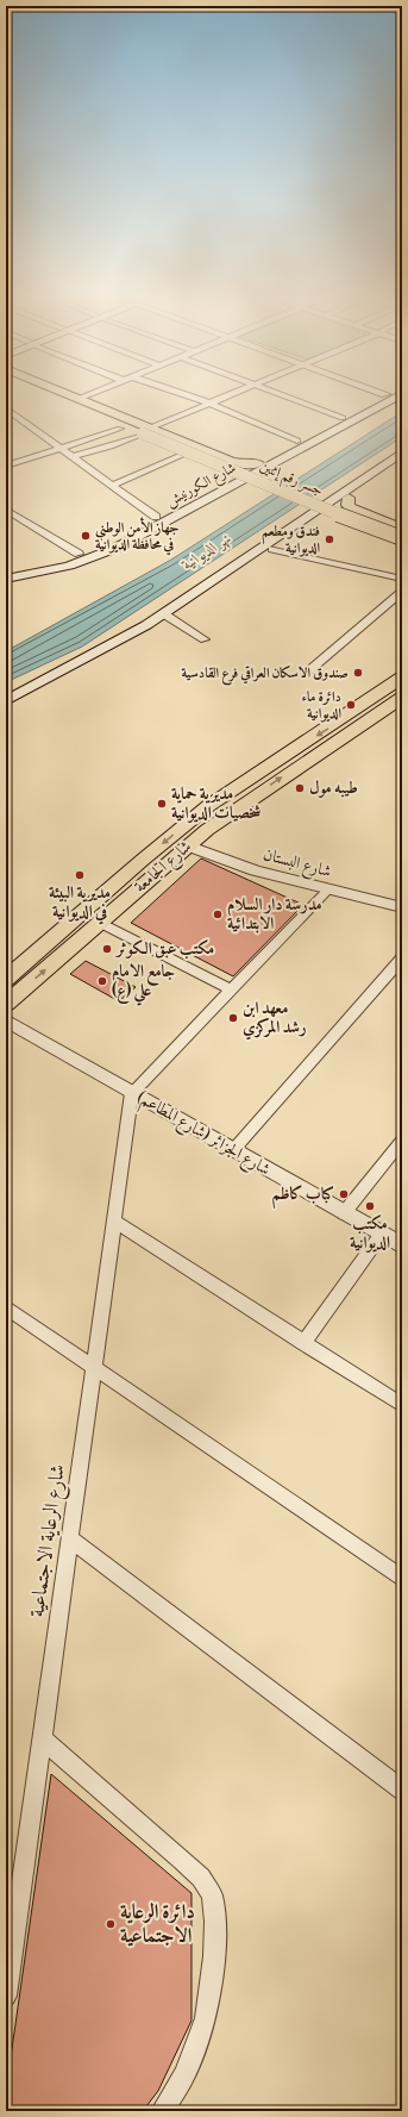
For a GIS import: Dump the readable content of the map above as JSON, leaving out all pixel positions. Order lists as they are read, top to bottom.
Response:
{
  "streets": {
    "main road": ["جسر رقم إثنين", "شارع الكورنيش", "شارع الجامعة"],
    "street": ["شارع البستان", "شارع الجزائر (شارع المطاعم)", "شارع الرعاية الاجتماعية"]
  },
  "crossings": [
    ["شارع البستان", "شارع الجامعة"],
    ["شارع الجزائر (شارع المطاعم)", "شارع الرعاية الاجتماعية"]
  ],
  "water": ["نهر الديوانية"],
  "places": [
    "جهاز الأمن الوطني في محافظة الديوانية",
    "فندق ومطعم الديوانية",
    "صندوق الاسكان العراقي فرع القادسية",
    "دائرة ماء الديوانية",
    "طيبه مول",
    "مديرية حماية شخصيات الديوانية",
    "مديرية البيئة في الديوانية",
    "مدرسة دار السلام الابتدائية",
    "مكتب عبق الكوثر",
    "جامع الامام علي (ع)",
    "معهد ابن رشد المركزي",
    "كباب كاظم",
    "مكتب الديوانية",
    "دائرة الرعاية الاجتماعية"
  ]
}
